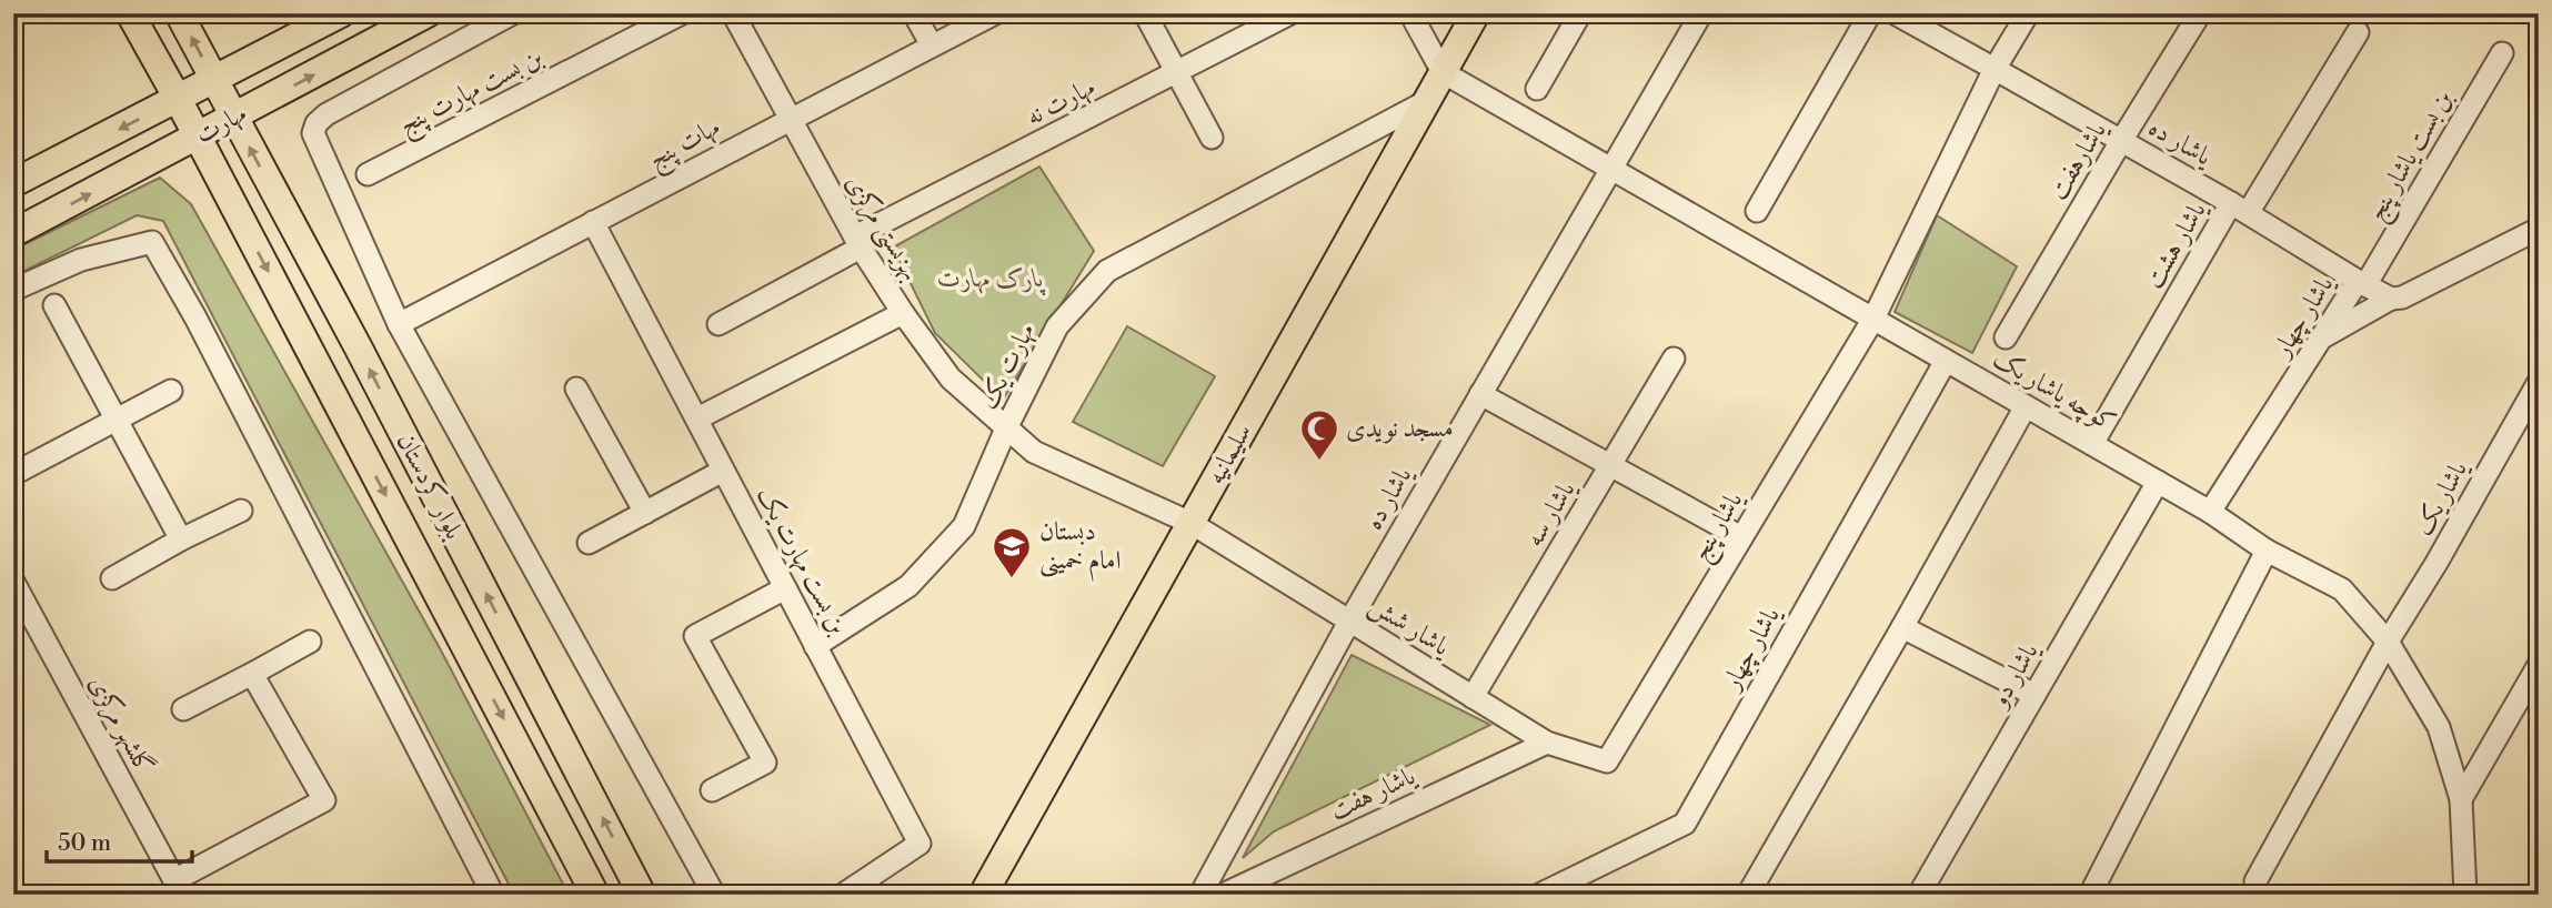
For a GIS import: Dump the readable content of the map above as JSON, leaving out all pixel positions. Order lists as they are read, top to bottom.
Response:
{
  "streets": {
    "main road": ["مهارت", "سلیمانیه", "بلوار کردستان"],
    "street": [
      "بن بست مهارت پنج",
      "مهارت نه",
      "یاشار ده",
      "مهات پنج",
      "بن بست یاشار پنج",
      "یاشارهفت",
      "بهزیستی مرکزی",
      "یاشار هشت",
      "یاشار چهار",
      "مهارت یک",
      "کوچه یاشار یک",
      "یاشار یک",
      "یاشار سه",
      "یاشار پنج",
      "بن بست مهارت یک",
      "یاشار شش",
      "یاشار دو",
      "گلشهر مرکزی",
      "یاشار هفت"
    ]
  },
  "crossings": [
    ["مهارت نه", "بهزیستی مرکزی"],
    ["مهارت", "بلوار کردستان"],
    ["یاشار ده", "یاشارهفت"],
    ["یاشار ده", "یاشار هشت"],
    ["یاشار ده", "کوچه یاشار یک"],
    ["یاشار ده", "یاشار شش"],
    ["مهات پنج", "بهزیستی مرکزی"],
    ["مهات پنج", "بن بست مهارت یک"],
    ["بن بست یاشار پنج", "یاشار هشت"],
    ["بن بست یاشار پنج", "یاشار چهار"],
    ["بهزیستی مرکزی", "مهارت یک"],
    ["بهزیستی مرکزی", "سلیمانیه"],
    ["بهزیستی مرکزی", "یاشار شش"],
    ["یاشار هشت", "یاشار چهار"],
    ["یاشار هشت", "کوچه یاشار یک"],
    ["یاشار چهار", "کوچه یاشار یک"],
    ["مهارت یک", "سلیمانیه"],
    ["مهارت یک", "بن بست مهارت یک"],
    ["کوچه یاشار یک", "سلیمانیه"],
    ["کوچه یاشار یک", "یاشار یک"],
    ["کوچه یاشار یک", "یاشار پنج"],
    ["کوچه یاشار یک", "یاشار دو"],
    ["سلیمانیه", "یاشار شش"],
    ["یاشار سه", "یاشار شش"],
    ["یاشار پنج", "یاشار شش"],
    ["یاشار شش", "یاشار هفت"]
  ],
  "parks": ["پارک مهارت"],
  "places": {
    "mosque": ["مسجد نویدی"],
    "school or university": ["دبستان امام خمینی"]
  },
  "scale_bar": "50 m"
}
